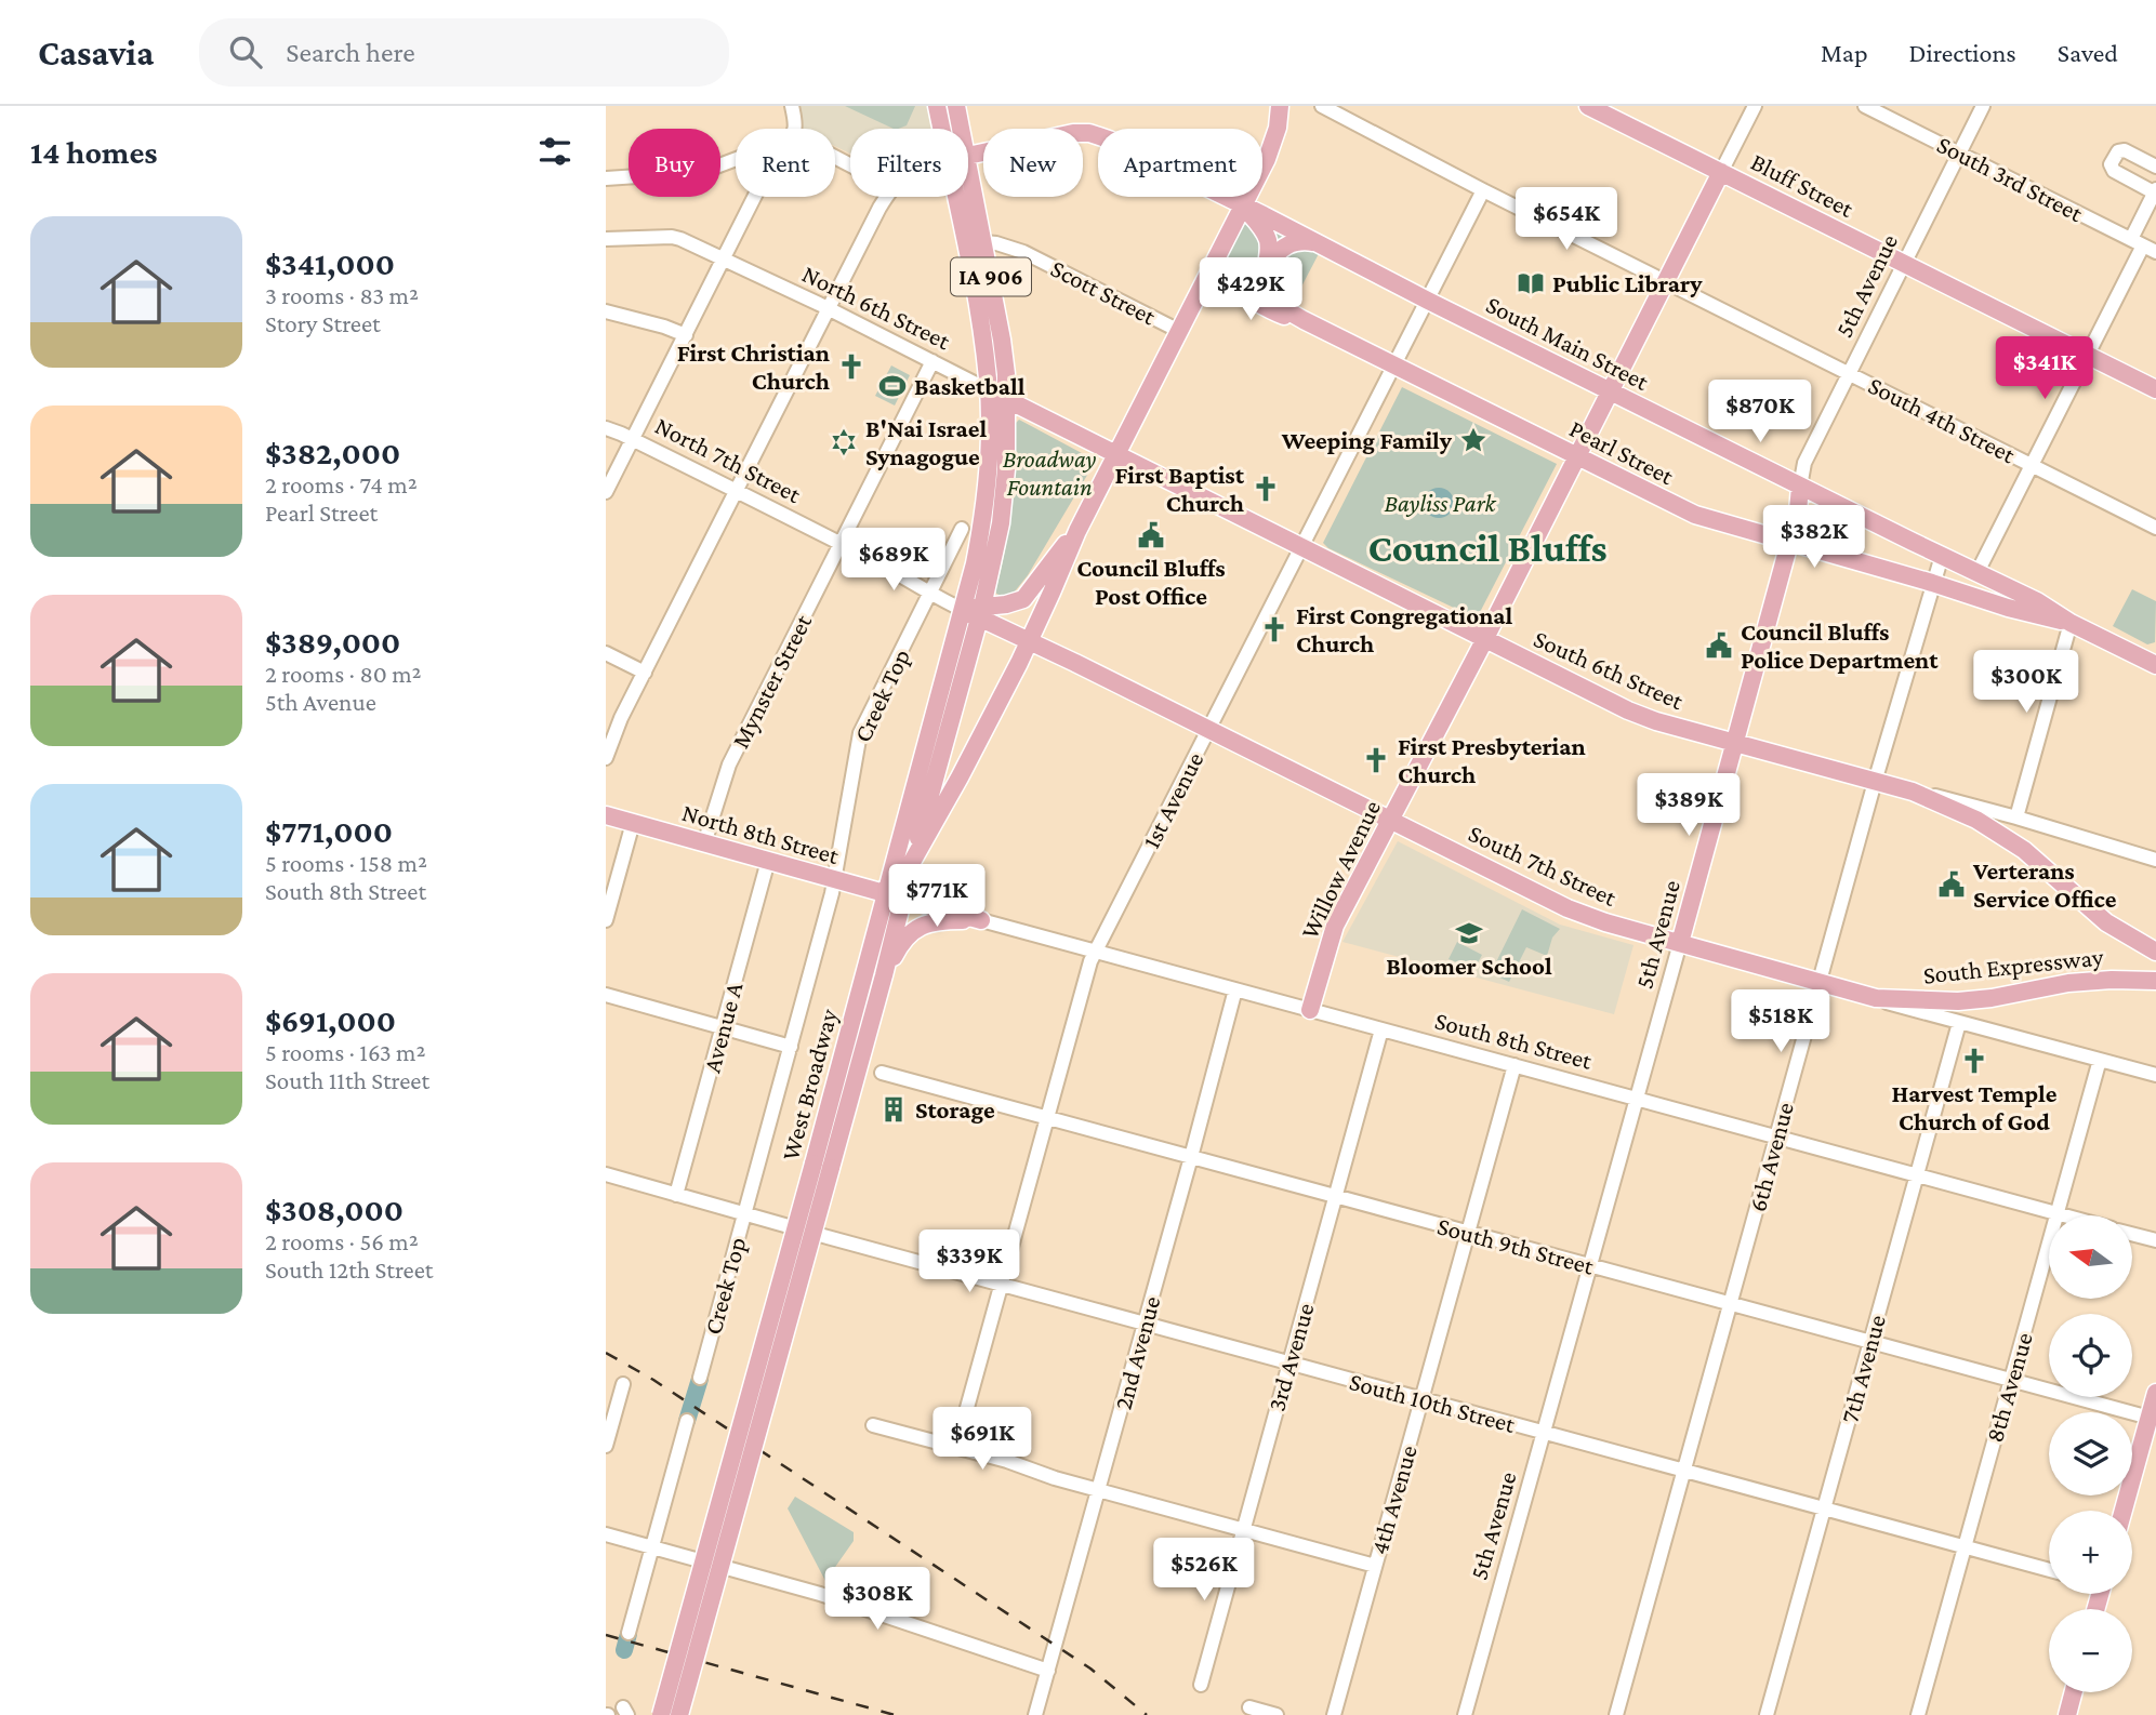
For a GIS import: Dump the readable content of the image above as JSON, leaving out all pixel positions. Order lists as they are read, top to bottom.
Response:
{
  "streets": {
    "main road": [
      "Bluff Street",
      "IA 906",
      "5th Avenue",
      "North 6th Street",
      "South Main Street",
      "Pearl Street",
      "South 6th Street",
      "North 8th Street",
      "South 7th Street",
      "Willow Avenue",
      "South Expressway",
      "South 8th Street",
      "West Broadway"
    ],
    "street": [
      "South 3rd Street",
      "Scott Street",
      "South 4th Street",
      "North 7th Street",
      "Mynster Street",
      "Creek Top",
      "1st Avenue",
      "Avenue A",
      "6th Avenue",
      "South 9th Street",
      "2nd Avenue",
      "3rd Avenue",
      "7th Avenue",
      "8th Avenue",
      "South 10th Street",
      "4th Avenue"
    ]
  },
  "crossings": [
    ["South 3rd Street", "5th Avenue"],
    ["Bluff Street", "5th Avenue"],
    ["Bluff Street", "Willow Avenue"],
    ["IA 906", "Scott Street"],
    ["IA 906", "North 6th Street"],
    ["IA 906", "North 7th Street"],
    ["IA 906", "West Broadway"],
    ["5th Avenue", "South Main Street"],
    ["5th Avenue", "South 4th Street"],
    ["5th Avenue", "Pearl Street"],
    ["5th Avenue", "South 6th Street"],
    ["5th Avenue", "South 7th Street"],
    ["5th Avenue", "South 8th Street"],
    ["5th Avenue", "South 9th Street"],
    ["5th Avenue", "South 10th Street"],
    ["Scott Street", "West Broadway"],
    ["North 6th Street", "South 6th Street"],
    ["North 6th Street", "Mynster Street"],
    ["North 6th Street", "West Broadway"],
    ["South Main Street", "Pearl Street"],
    ["South Main Street", "1st Avenue"],
    ["South Main Street", "Willow Avenue"],
    ["South Main Street", "West Broadway"],
    ["South Main Street", "6th Avenue"],
    ["South 4th Street", "1st Avenue"],
    ["South 4th Street", "Willow Avenue"],
    ["Pearl Street", "1st Avenue"],
    ["Pearl Street", "Willow Avenue"],
    ["Pearl Street", "West Broadway"],
    ["Pearl Street", "6th Avenue"],
    ["North 7th Street", "Mynster Street"],
    ["North 7th Street", "Creek Top"],
    ["North 7th Street", "West Broadway"],
    ["South 6th Street", "1st Avenue"],
    ["South 6th Street", "Willow Avenue"],
    ["South 6th Street", "South Expressway"],
    ["South 6th Street", "West Broadway"],
    ["South 6th Street", "6th Avenue"],
    ["Mynster Street", "North 8th Street"],
    ["Creek Top", "North 8th Street"],
    ["Creek Top", "South 10th Street"],
    ["1st Avenue", "South 7th Street"],
    ["1st Avenue", "South 8th Street"],
    ["1st Avenue", "South 9th Street"],
    ["1st Avenue", "South 10th Street"],
    ["North 8th Street", "Avenue A"],
    ["North 8th Street", "South 8th Street"],
    ["North 8th Street", "West Broadway"],
    ["South 7th Street", "Willow Avenue"],
    ["South 7th Street", "South Expressway"],
    ["South 7th Street", "West Broadway"],
    ["South 7th Street", "6th Avenue"],
    ["South 7th Street", "7th Avenue"],
    ["South 7th Street", "8th Avenue"],
    ["Willow Avenue", "South 8th Street"],
    ["Avenue A", "South 10th Street"],
    ["South 8th Street", "West Broadway"],
    ["South 8th Street", "6th Avenue"],
    ["South 8th Street", "2nd Avenue"],
    ["South 8th Street", "3rd Avenue"],
    ["South 8th Street", "7th Avenue"],
    ["South 8th Street", "8th Avenue"],
    ["South 8th Street", "4th Avenue"],
    ["6th Avenue", "South 9th Street"],
    ["6th Avenue", "South 10th Street"],
    ["South 9th Street", "2nd Avenue"],
    ["South 9th Street", "3rd Avenue"],
    ["South 9th Street", "7th Avenue"],
    ["South 9th Street", "8th Avenue"],
    ["South 9th Street", "4th Avenue"],
    ["2nd Avenue", "South 10th Street"],
    ["3rd Avenue", "South 10th Street"],
    ["7th Avenue", "South 10th Street"],
    ["8th Avenue", "South 10th Street"],
    ["South 10th Street", "4th Avenue"]
  ],
  "districts": ["Council Bluffs"],
  "parks": ["Broadway Fountain", "Bayliss Park"],
  "places": {
    "library": ["Public Library"],
    "church": [
      "First Christian Church",
      "First Baptist Church",
      "First Congregational Church",
      "First Presbyterian Church",
      "Harvest Temple Church of God"
    ],
    "sports": ["Basketball"],
    "place": ["Weeping Family"],
    "synagogue": ["B'Nai Israel Synagogue"],
    "public building": ["Council Bluffs Post Office", "Council Bluffs Police Department", "Verterans Service Office"],
    "school or university": ["Bloomer School"],
    "building": ["Storage"]
  },
  "north": "left",
  "page": {
    "header": "Casavia",
    "search": "Search here",
    "nav": ["Map", "Directions", "Saved"],
    "heading": "14 homes",
    "chip": [
      "Buy",
      "Rent",
      "Filters",
      "New",
      "Apartment"
    ],
    "price": [
      "$654K",
      "$429K",
      "$341K",
      "$870K",
      "$382K",
      "$689K",
      "$300K",
      "$389K",
      "$771K",
      "$518K",
      "$339K",
      "$691K",
      "$526K",
      "$308K"
    ],
    "list": [
      {
        "name": "$341,000",
        "note": "3 rooms · 83 m² · Story Street"
      },
      {
        "name": "$382,000",
        "note": "2 rooms · 74 m² · Pearl Street"
      },
      {
        "name": "$389,000",
        "note": "2 rooms · 80 m² · 5th Avenue"
      },
      {
        "name": "$771,000",
        "note": "5 rooms · 158 m² · South 8th Street"
      },
      {
        "name": "$691,000",
        "note": "5 rooms · 163 m² · South 11th Street"
      },
      {
        "name": "$308,000",
        "note": "2 rooms · 56 m² · South 12th Street"
      }
    ],
    "map_buttons": ["+", "−"]
  }
}
